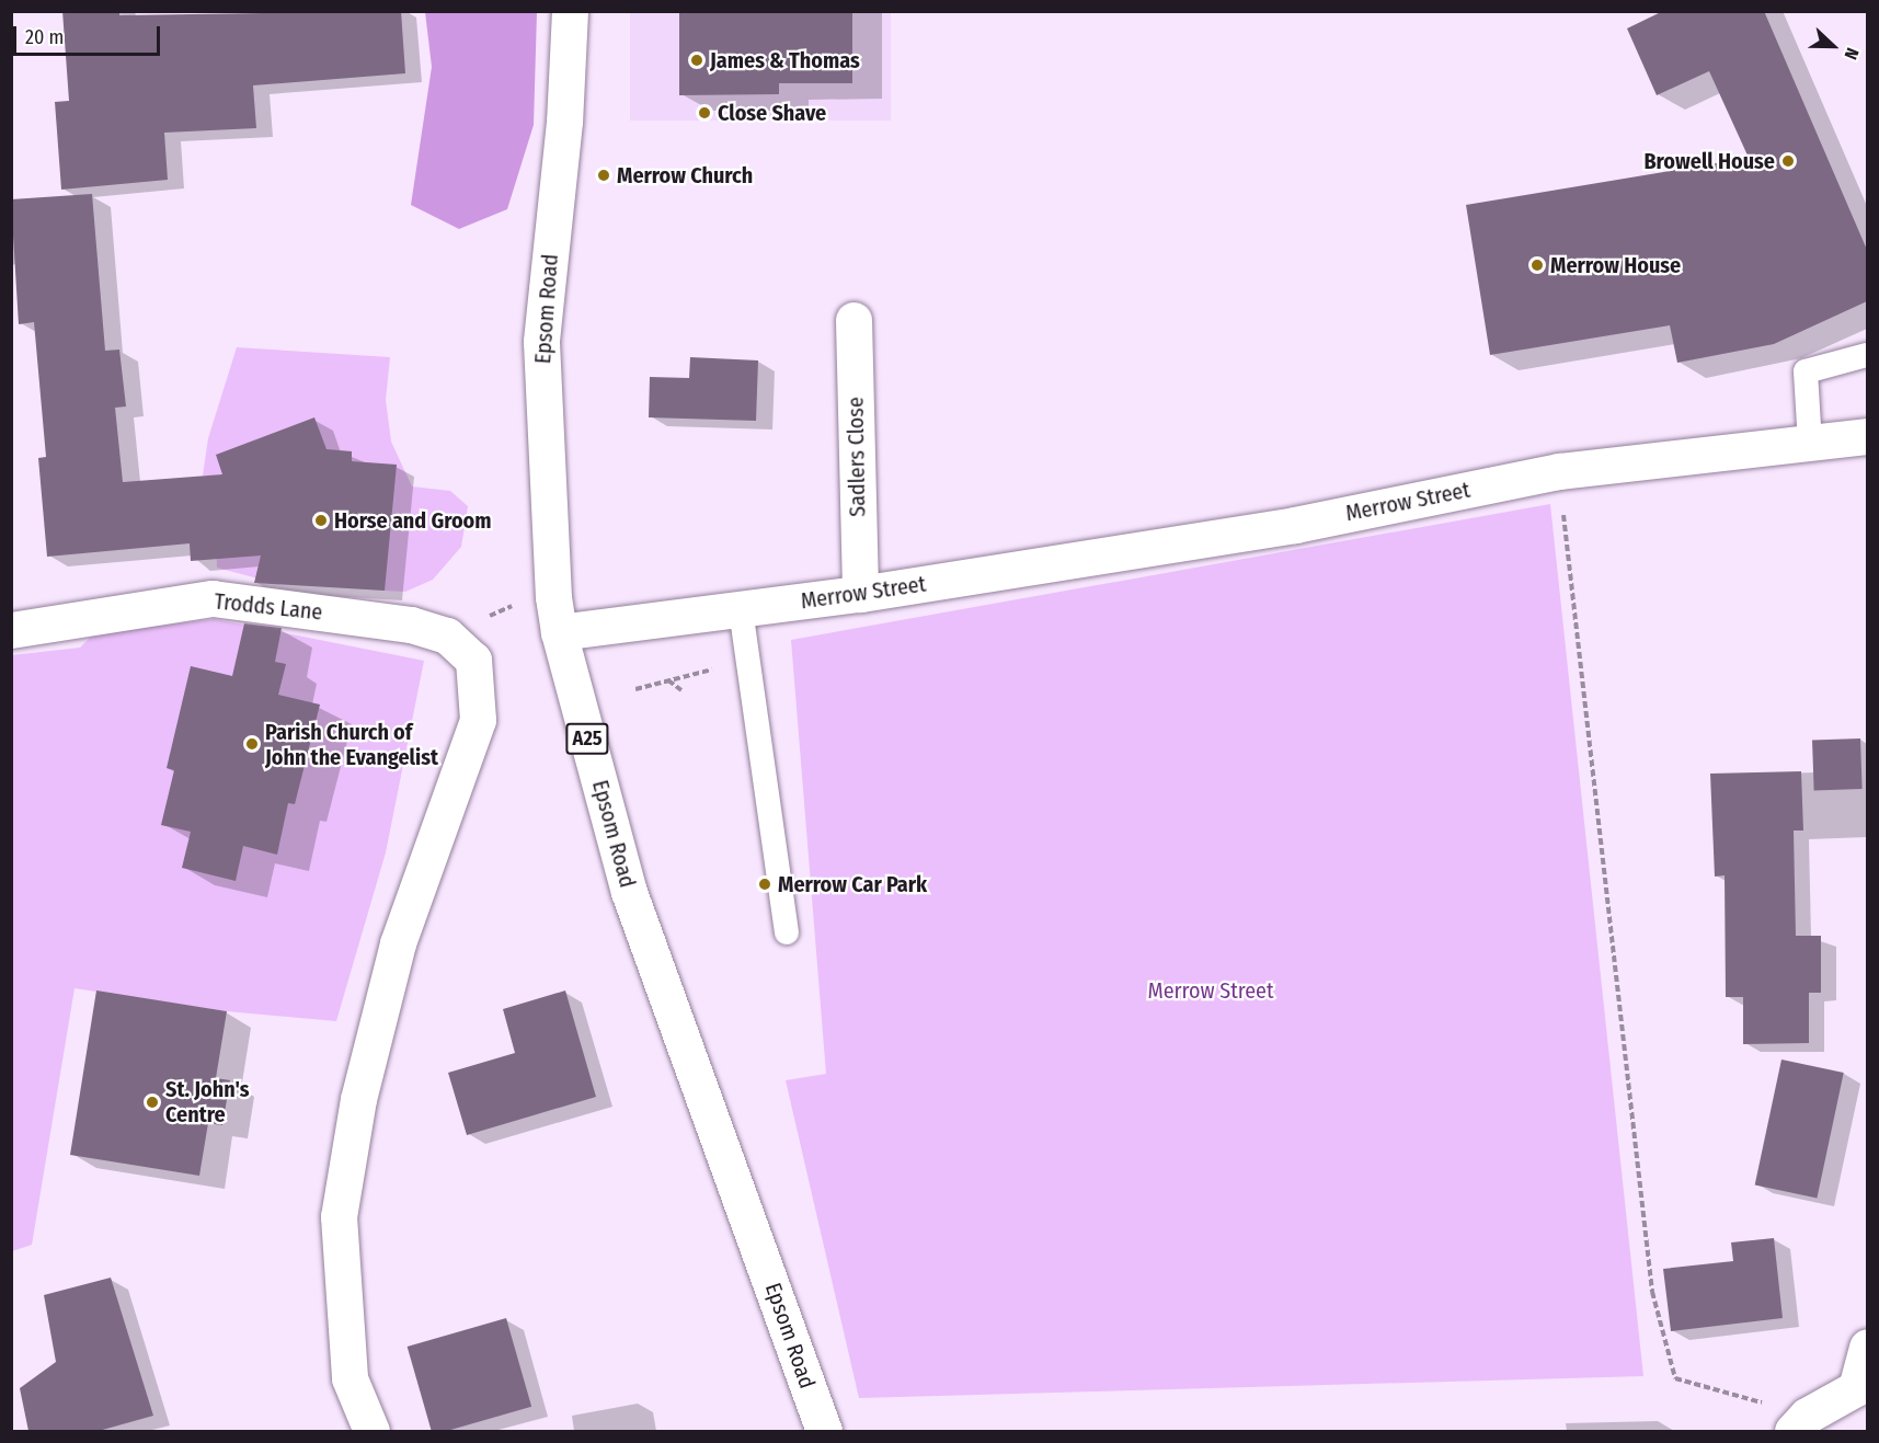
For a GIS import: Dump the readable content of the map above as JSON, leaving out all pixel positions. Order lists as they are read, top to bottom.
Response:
{
  "streets": {
    "street": [
      "Epsom Road",
      "Sadlers Close",
      "Merrow Street",
      "Trodds Lane",
      "A25"
    ]
  },
  "crossings": [
    ["Epsom Road", "Merrow Street"],
    ["Sadlers Close", "Merrow Street"]
  ],
  "parks": ["Merrow Street"],
  "places": [
    "James & Thomas",
    "Close Shave",
    "Browell House",
    "Merrow Church",
    "Merrow House",
    "Horse and Groom",
    "Parish Church of John the Evangelist",
    "Merrow Car Park",
    "St. John's Centre"
  ],
  "scale_bar": "20 m",
  "north": "right"
}
